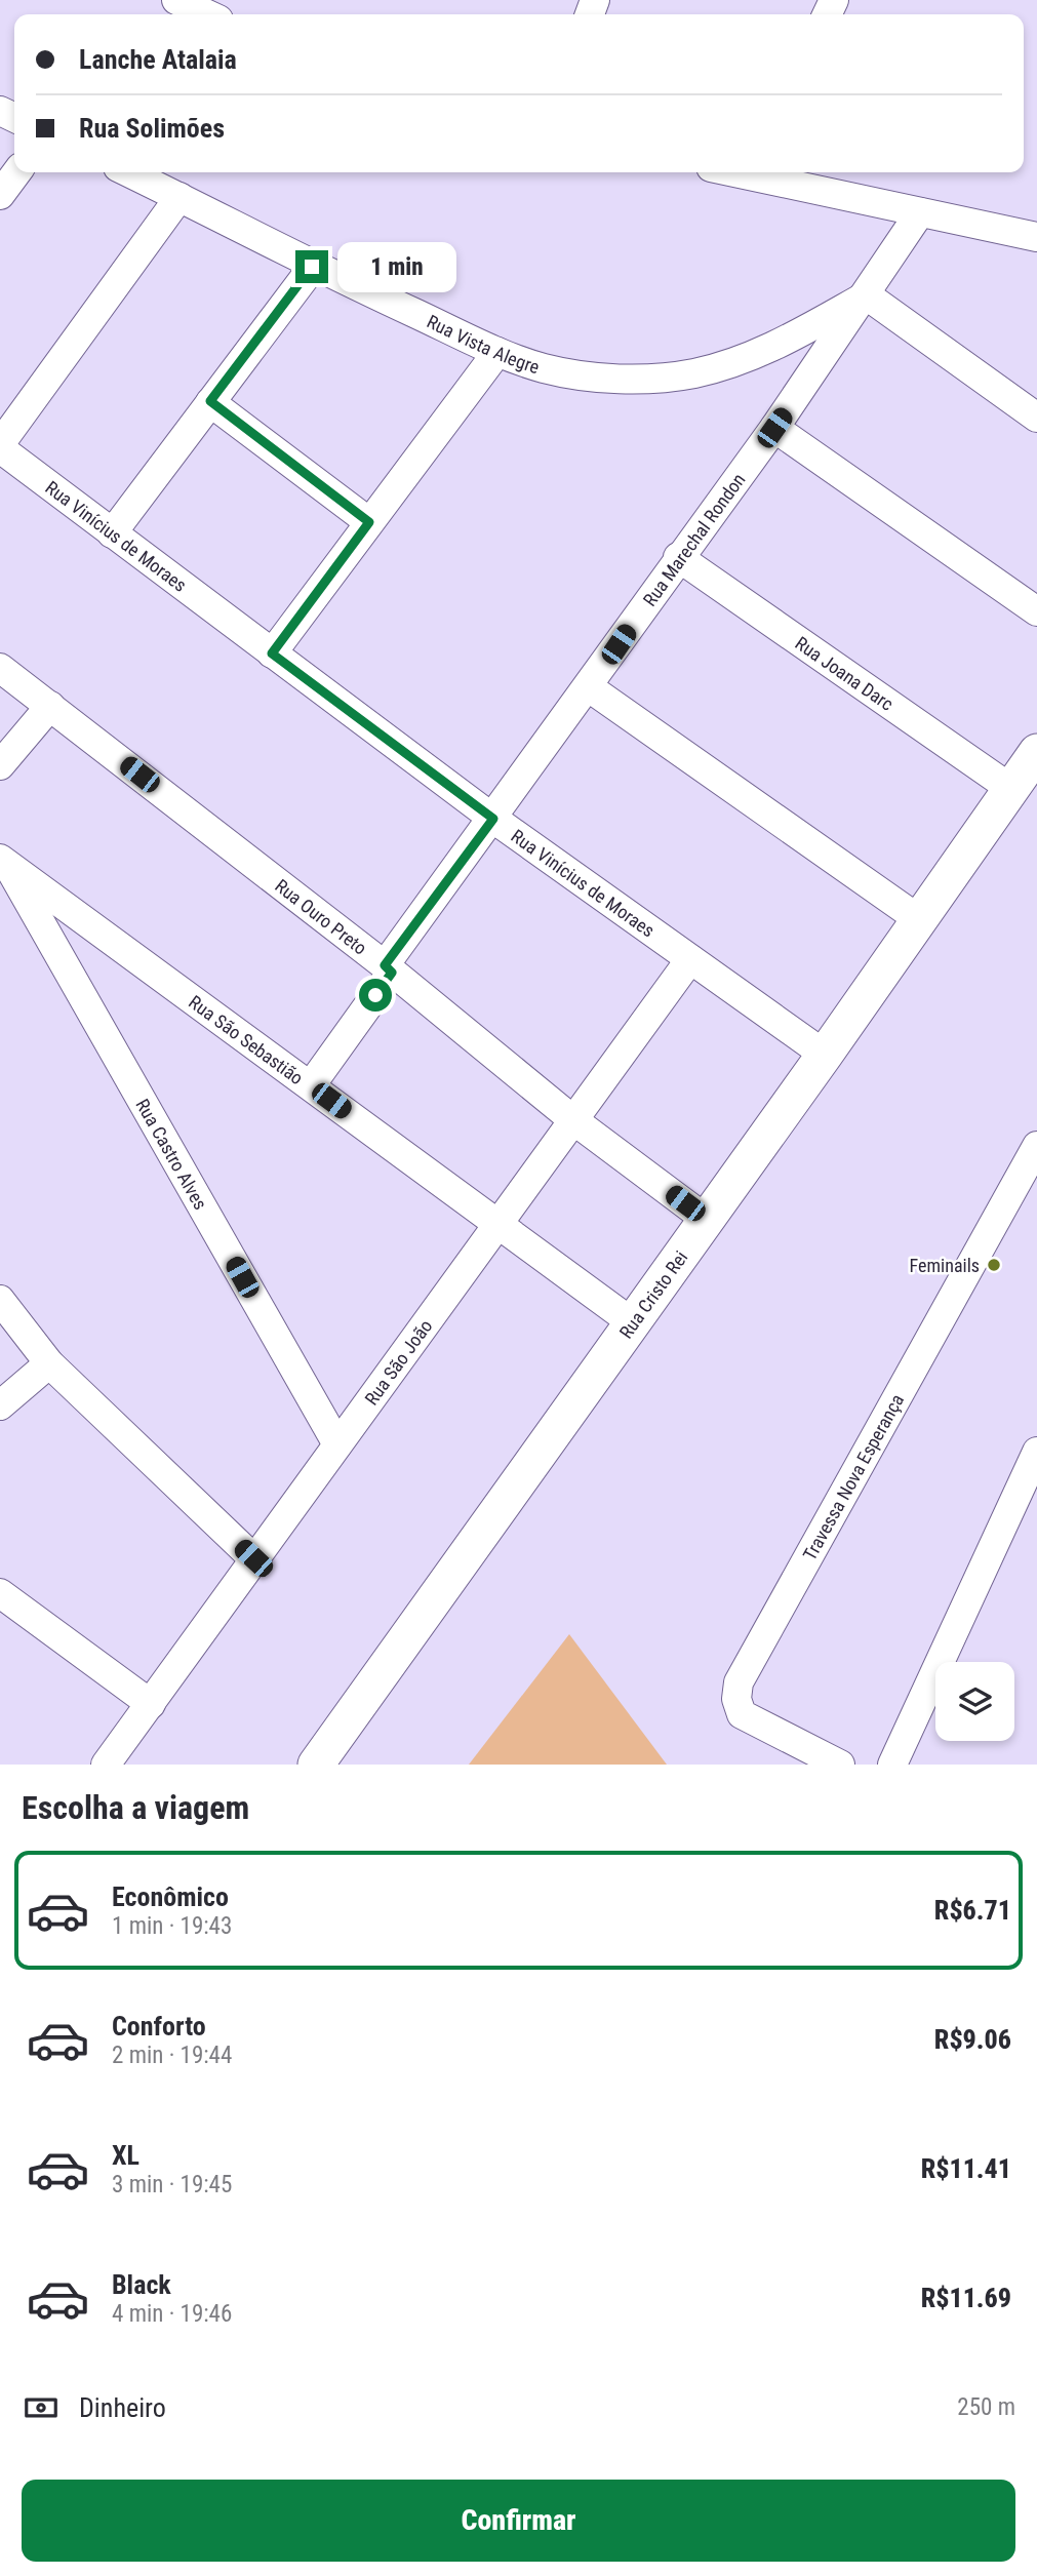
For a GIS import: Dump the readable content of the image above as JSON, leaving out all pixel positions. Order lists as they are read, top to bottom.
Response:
{
  "streets": {
    "street": [
      "Rua Vista Alegre",
      "Rua Vinícius de Moraes",
      "Rua Marechal Rondon",
      "Rua Joana Darc",
      "Rua Ouro Preto",
      "Rua São Sebastião",
      "Rua Castro Alves",
      "Rua Cristo Rei",
      "Rua São João",
      "Travessa Nova Esperança"
    ]
  },
  "crossings": [
    ["Rua Vista Alegre", "Rua Marechal Rondon"],
    ["Rua Vinícius de Moraes", "Rua Marechal Rondon"],
    ["Rua Vinícius de Moraes", "Rua Cristo Rei"],
    ["Rua Vinícius de Moraes", "Rua São João"],
    ["Rua Marechal Rondon", "Rua Joana Darc"],
    ["Rua Marechal Rondon", "Rua Ouro Preto"],
    ["Rua Marechal Rondon", "Rua São Sebastião"],
    ["Rua Joana Darc", "Rua Cristo Rei"],
    ["Rua Ouro Preto", "Rua Cristo Rei"],
    ["Rua Ouro Preto", "Rua São João"],
    ["Rua São Sebastião", "Rua Castro Alves"],
    ["Rua São Sebastião", "Rua Cristo Rei"],
    ["Rua São Sebastião", "Rua São João"],
    ["Rua Castro Alves", "Rua São João"]
  ],
  "places": ["Feminails"],
  "page": {
    "banner": ["Lanche Atalaia", "Rua Solimões"],
    "bubble": "1 min",
    "heading": "Escolha a viagem",
    "list": [
      {
        "name": "Econômico",
        "note": "1 min · 19:43",
        "value": "R$6.71"
      },
      {
        "name": "Conforto",
        "note": "2 min · 19:44",
        "value": "R$9.06"
      },
      {
        "name": "XL",
        "note": "3 min · 19:45",
        "value": "R$11.41"
      },
      {
        "name": "Black",
        "note": "4 min · 19:46",
        "value": "R$11.69"
      }
    ],
    "pay": ["Dinheiro", "250 m"],
    "buttons": "Confirmar"
  }
}
